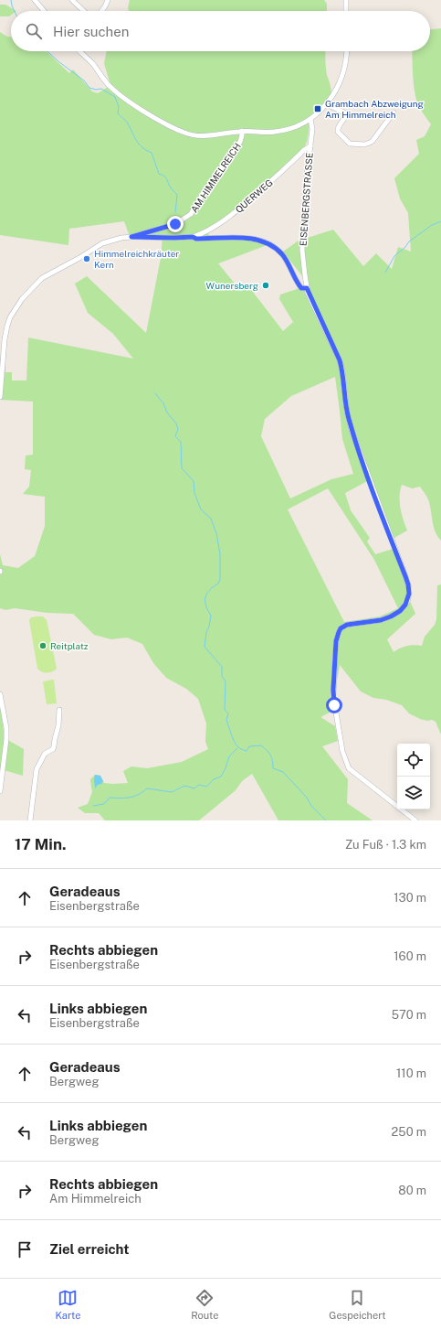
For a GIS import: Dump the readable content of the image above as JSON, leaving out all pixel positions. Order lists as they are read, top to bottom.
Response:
{
  "streets": {
    "street": ["AM HIMMELREICH", "QUERWEG", "EISENBERGSTRASSE"]
  },
  "crossings": [
    ["QUERWEG", "EISENBERGSTRASSE"]
  ],
  "places": {
    "transit": ["Grambach Abzweigung Am Himmelreich"],
    "other": ["Himmelreichkräuter Kern", "Wunersberg", "Reitplatz"]
  },
  "page": {
    "search": "Hier suchen",
    "heading": ["17 Min.", "Zu Fuß · 1.3 km"],
    "list": [
      ["Geradeaus", "Eisenbergstraße", "130 m"],
      ["Rechts abbiegen", "Eisenbergstraße", "160 m"],
      ["Links abbiegen", "Eisenbergstraße", "570 m"],
      ["Geradeaus", "Bergweg", "110 m"],
      ["Links abbiegen", "Bergweg", "250 m"],
      ["Rechts abbiegen", "Am Himmelreich", "80 m"],
      "Ziel erreicht"
    ],
    "nav": ["Karte", "Route", "Gespeichert"]
  }
}
